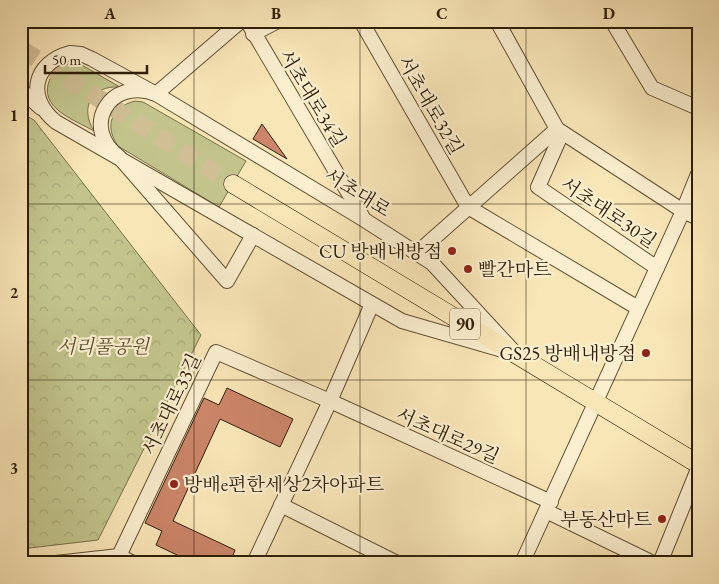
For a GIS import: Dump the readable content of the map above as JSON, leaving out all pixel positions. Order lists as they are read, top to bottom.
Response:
{
  "streets": {
    "main road": ["서초대로", "90"],
    "street": [
      "서초대로34길",
      "서초대로32길",
      "서초대로30길",
      "서초대로33길",
      "서초대로29길"
    ]
  },
  "crossings": [
    ["서초대로34길", "서초대로"],
    ["서초대로", "서초대로30길"],
    ["서초대로33길", "서초대로29길"]
  ],
  "parks": ["서리풀공원"],
  "places": [
    "CU 방배내방점",
    "빨간마트",
    "GS25 방배내방점",
    "방배e편한세상2차아파트",
    "부동산마트"
  ],
  "scale_bar": "50 m",
  "grid": {
    "columns": [
      "A",
      "B",
      "C",
      "D"
    ],
    "rows": ["1", "2", "3"]
  }
}
